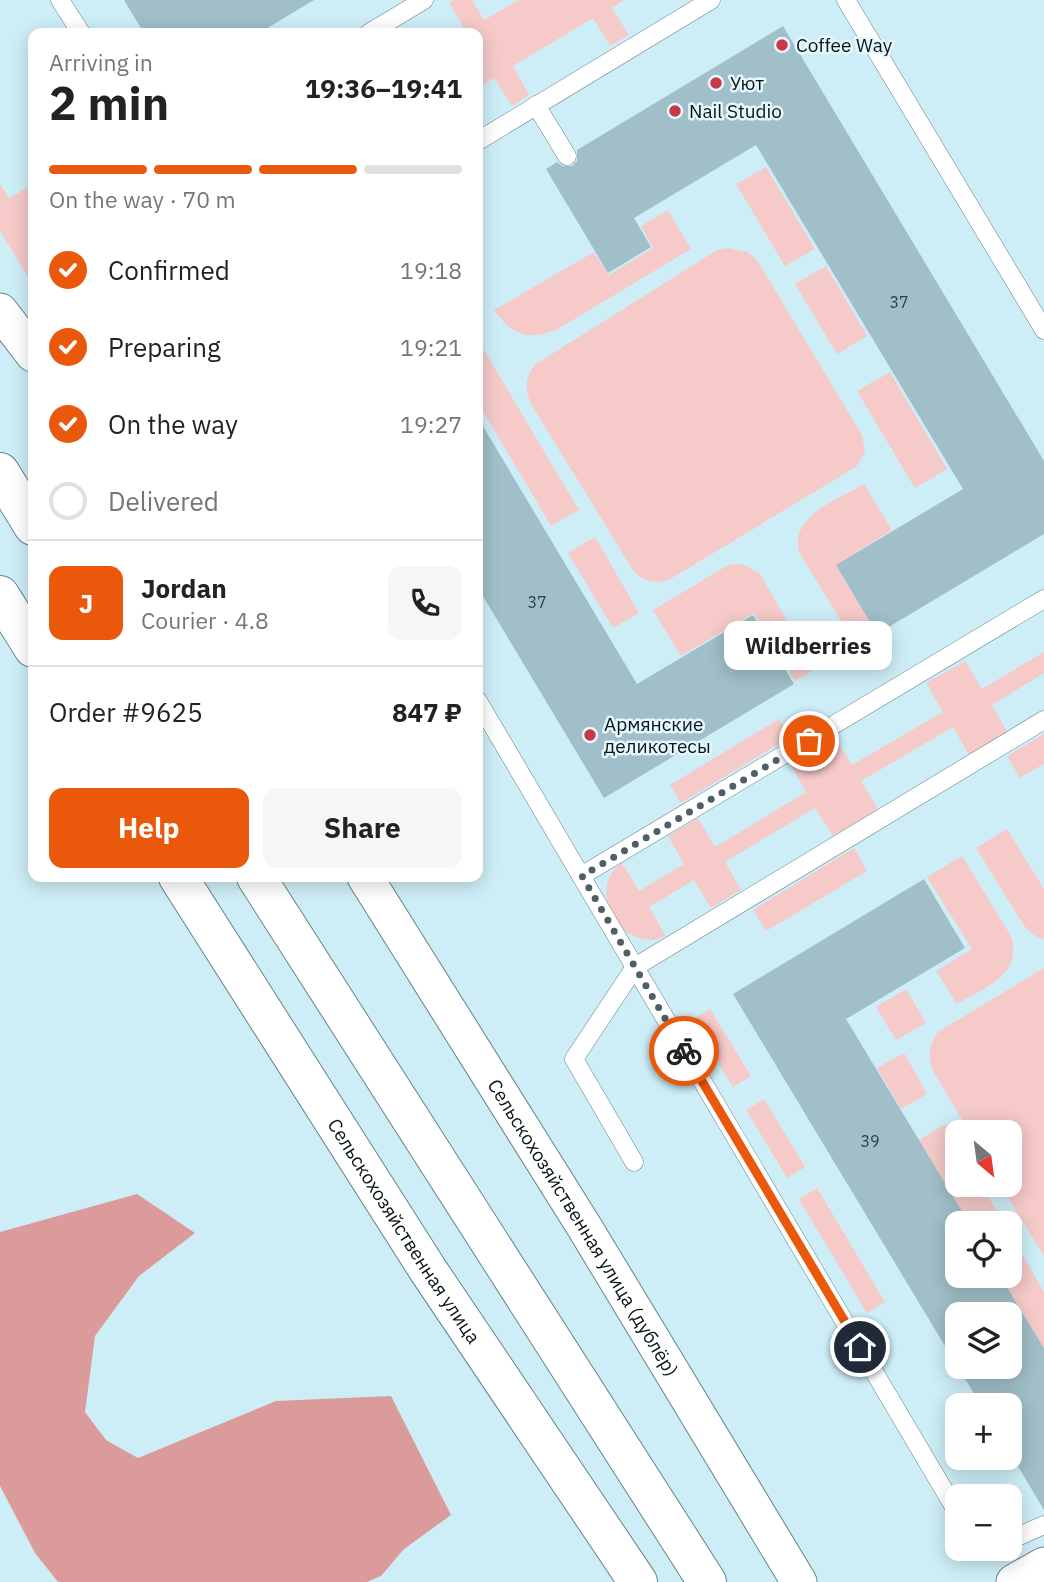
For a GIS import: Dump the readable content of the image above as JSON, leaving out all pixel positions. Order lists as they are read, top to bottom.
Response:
{
  "streets": {
    "main road": ["Сельскохозяйственная улица"],
    "street": ["Сельскохозяйственная улица (дублёр)"]
  },
  "places": [
    "Coffee Way",
    "Уют",
    "Nail Studio",
    "Армянские деликотесы",
    "Wildberries"
  ],
  "house_numbers": ["37", "37", "39"],
  "north": "bottom right",
  "page": {
    "heading": ["2 min", "Arriving in", "19:36–19:41"],
    "panel": [
      "Jordan",
      "Courier · 4.8",
      "Order #9625",
      "847 ₽"
    ],
    "bar": "On the way · 70 m",
    "list": [
      ["Confirmed", "19:18"],
      ["Preparing", "19:21"],
      ["On the way", "19:27"],
      "Delivered"
    ],
    "round": "J",
    "bubble": "Wildberries",
    "buttons": ["Help", "Share"],
    "map_buttons": ["+", "−"]
  }
}
